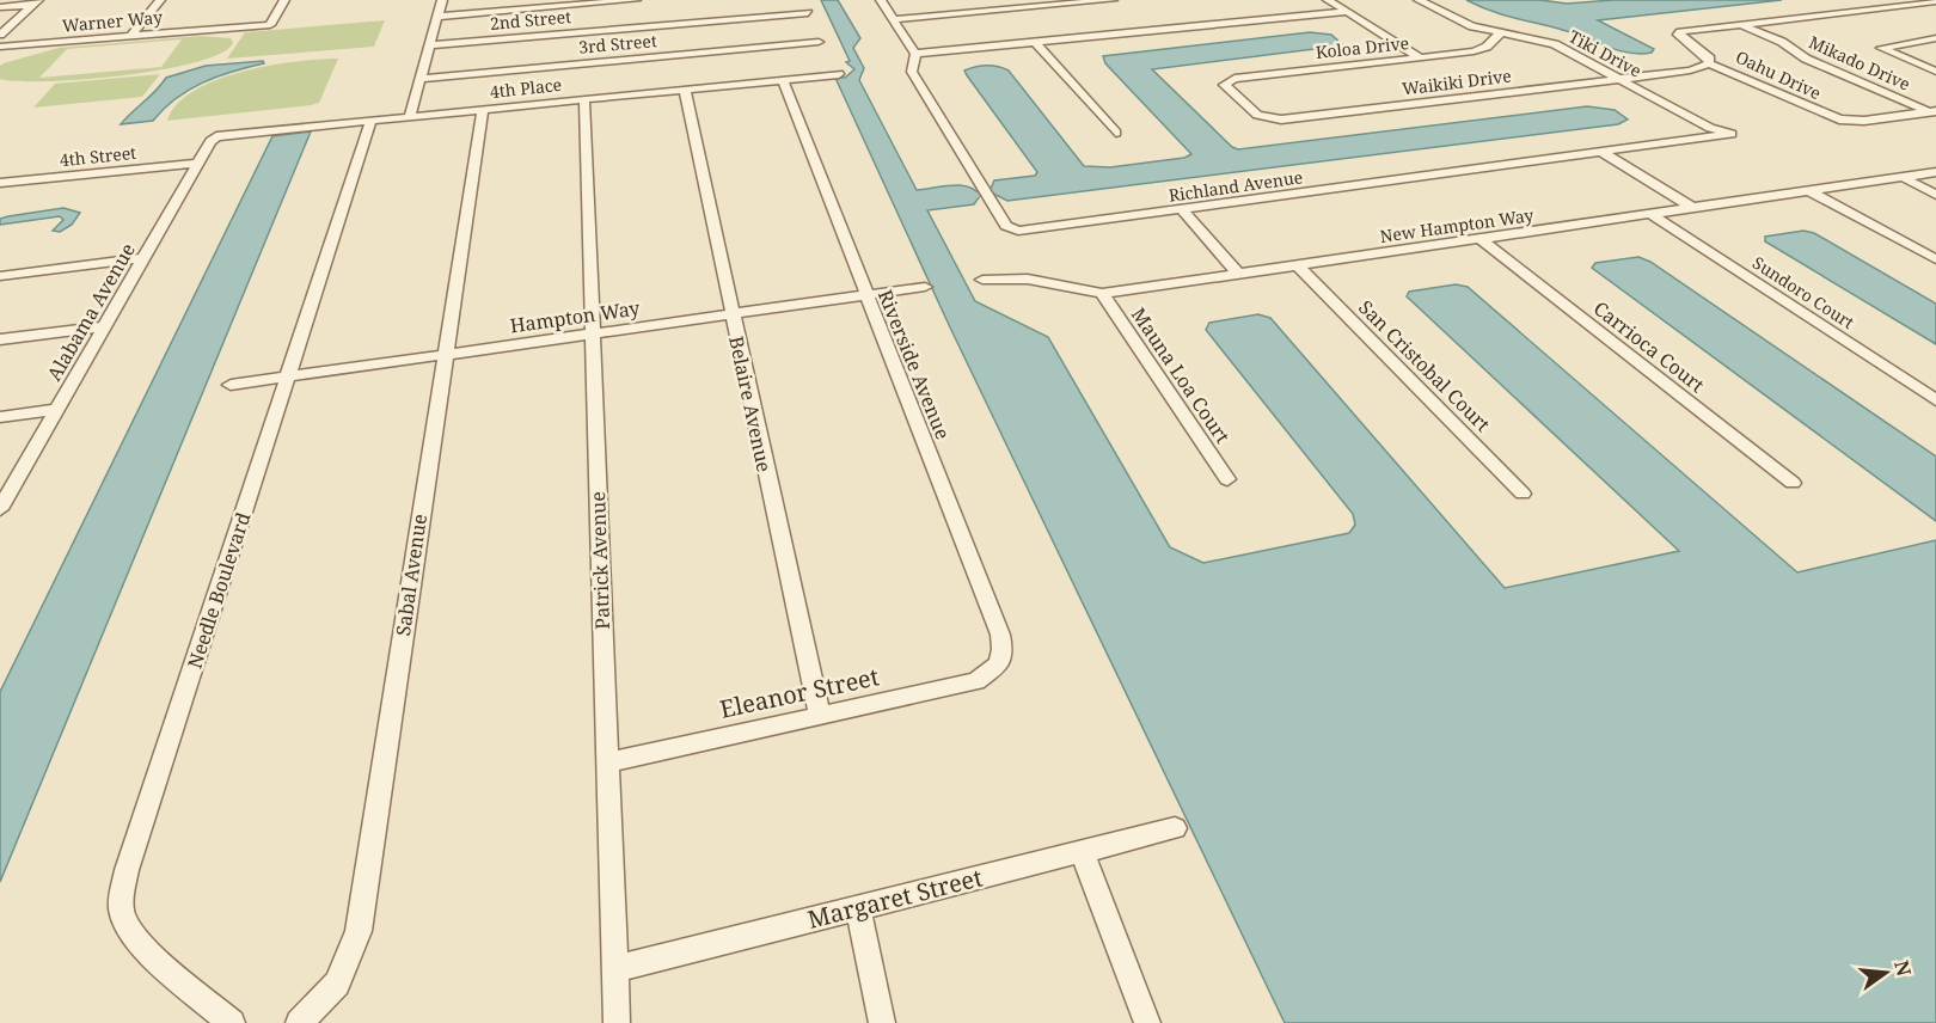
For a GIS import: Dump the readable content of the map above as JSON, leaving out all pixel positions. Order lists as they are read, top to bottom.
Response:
{
  "streets": {
    "street": [
      "2nd Street",
      "Warner Way",
      "3rd Street",
      "Koloa Drive",
      "Tiki Drive",
      "Mikado Drive",
      "Oahu Drive",
      "Waikiki Drive",
      "4th Place",
      "4th Street",
      "Richland Avenue",
      "New Hampton Way",
      "Sundoro Court",
      "Alabama Avenue",
      "Hampton Way",
      "Carrioca Court",
      "Riverside Avenue",
      "San Cristobal Court",
      "Mauna Loa Court",
      "Belaire Avenue",
      "Patrick Avenue",
      "Sabal Avenue",
      "Needle Boulevard",
      "Eleanor Street",
      "Margaret Street"
    ]
  },
  "crossings": [
    ["Koloa Drive", "Tiki Drive"],
    ["Koloa Drive", "Waikiki Drive"],
    ["Tiki Drive", "Waikiki Drive"],
    ["Tiki Drive", "Richland Avenue"],
    ["Mikado Drive", "Oahu Drive"],
    ["Oahu Drive", "Waikiki Drive"],
    ["4th Place", "Alabama Avenue"],
    ["4th Place", "Riverside Avenue"],
    ["4th Place", "Belaire Avenue"],
    ["4th Place", "Patrick Avenue"],
    ["4th Place", "Sabal Avenue"],
    ["4th Place", "Needle Boulevard"],
    ["4th Street", "Alabama Avenue"],
    ["New Hampton Way", "Sundoro Court"],
    ["New Hampton Way", "Carrioca Court"],
    ["New Hampton Way", "San Cristobal Court"],
    ["New Hampton Way", "Mauna Loa Court"],
    ["Hampton Way", "Riverside Avenue"],
    ["Hampton Way", "Belaire Avenue"],
    ["Hampton Way", "Patrick Avenue"],
    ["Hampton Way", "Sabal Avenue"],
    ["Hampton Way", "Needle Boulevard"],
    ["Riverside Avenue", "Eleanor Street"],
    ["Belaire Avenue", "Eleanor Street"],
    ["Patrick Avenue", "Eleanor Street"],
    ["Patrick Avenue", "Margaret Street"]
  ],
  "north": "right"
}
